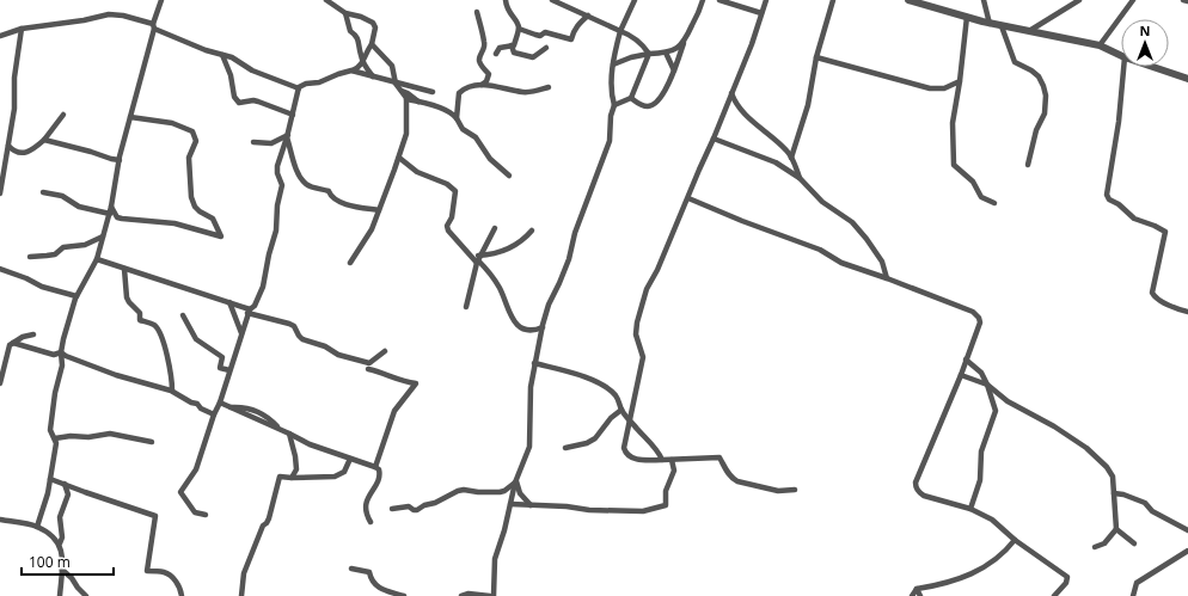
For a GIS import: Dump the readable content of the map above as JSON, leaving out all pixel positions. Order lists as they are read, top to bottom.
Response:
{
  "scale_bar": "100 m",
  "north": "top"
}
